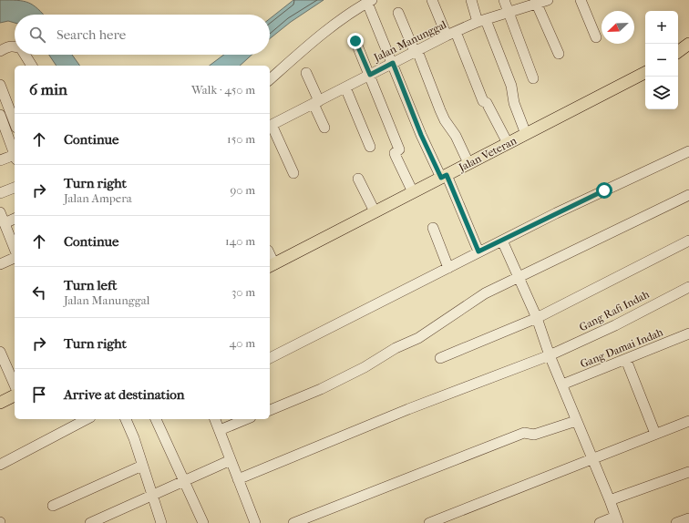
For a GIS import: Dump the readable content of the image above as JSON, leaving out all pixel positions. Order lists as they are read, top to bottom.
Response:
{
  "streets": {
    "main road": ["Jalan Veteran"],
    "street": ["Jalan Manunggal", "Gang Rafi Indah", "Gang Damai Indah"]
  },
  "north": "bottom left",
  "page": {
    "map_buttons": ["+", "−"],
    "search": "Search here",
    "heading": ["6 min", "Walk · 450 m"],
    "list": [
      ["Continue", "150 m"],
      ["Turn right", "Jalan Ampera", "90 m"],
      ["Continue", "140 m"],
      ["Turn left", "Jalan Manunggal", "30 m"],
      ["Turn right", "40 m"],
      "Arrive at destination"
    ]
  }
}
